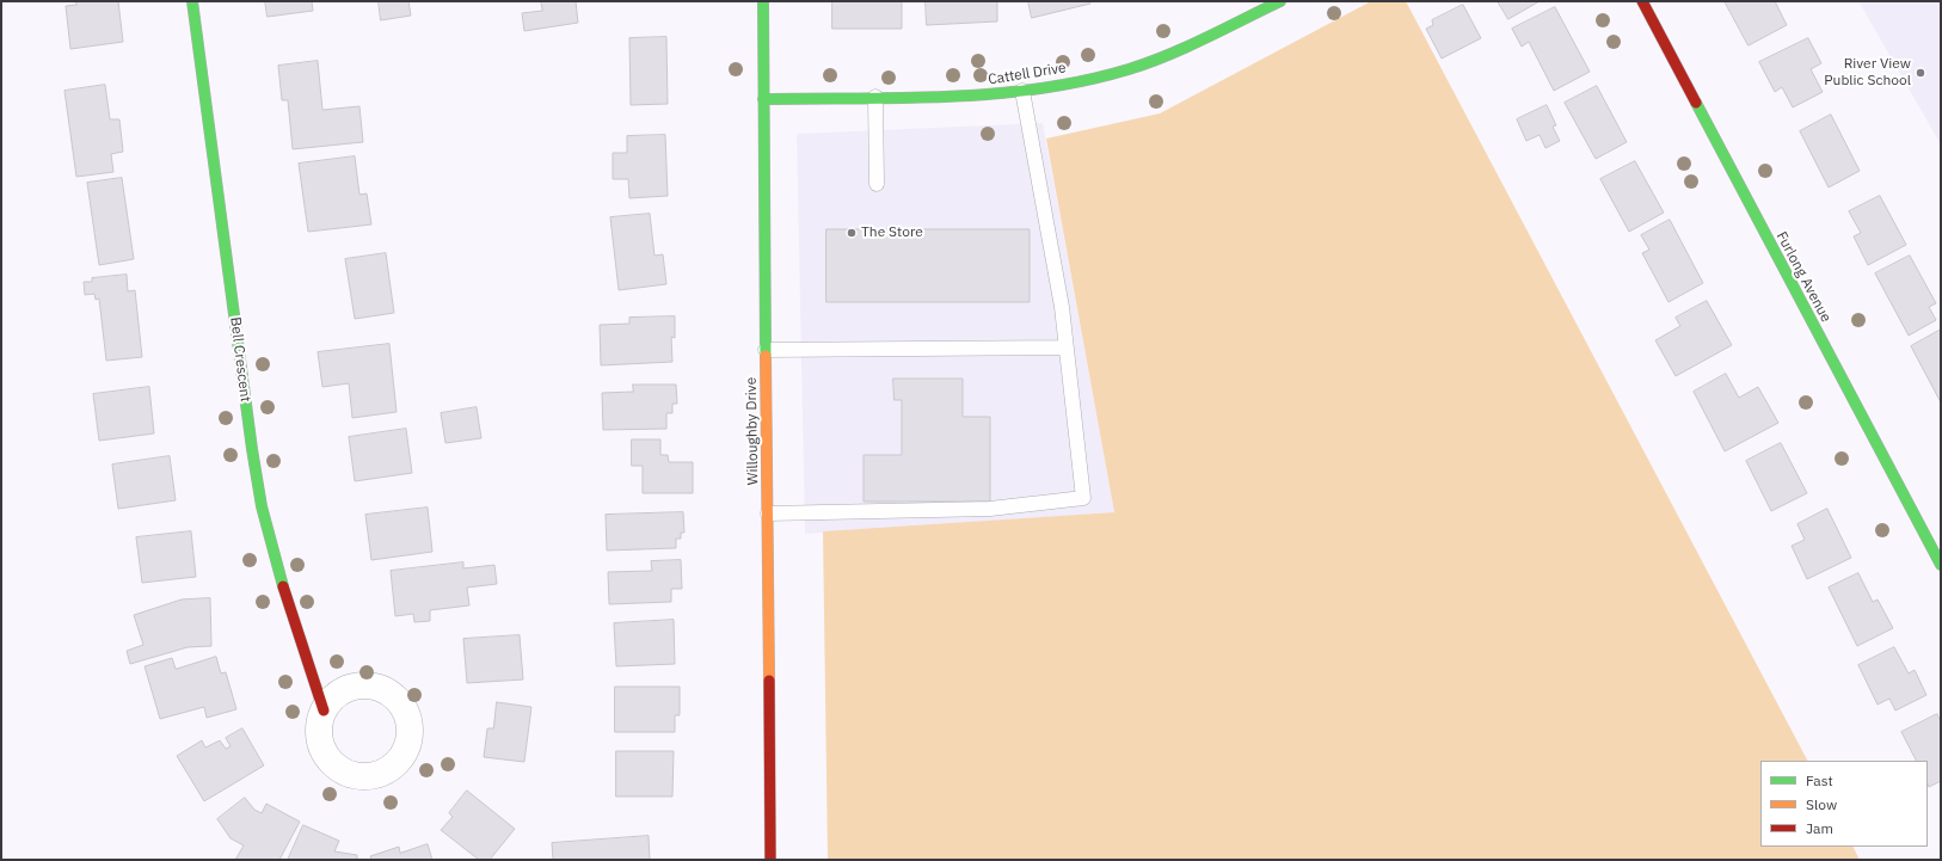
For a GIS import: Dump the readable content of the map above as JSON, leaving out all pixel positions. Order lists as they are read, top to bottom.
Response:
{
  "streets": {
    "street": [
      "Cattell Drive",
      "Furlong Avenue",
      "Bell Crescent",
      "Willoughby Drive"
    ]
  },
  "crossings": [
    ["Cattell Drive", "Willoughby Drive"]
  ],
  "places": ["River View Public School", "The Store"],
  "legend": ["Fast", "Slow", "Jam"]
}
